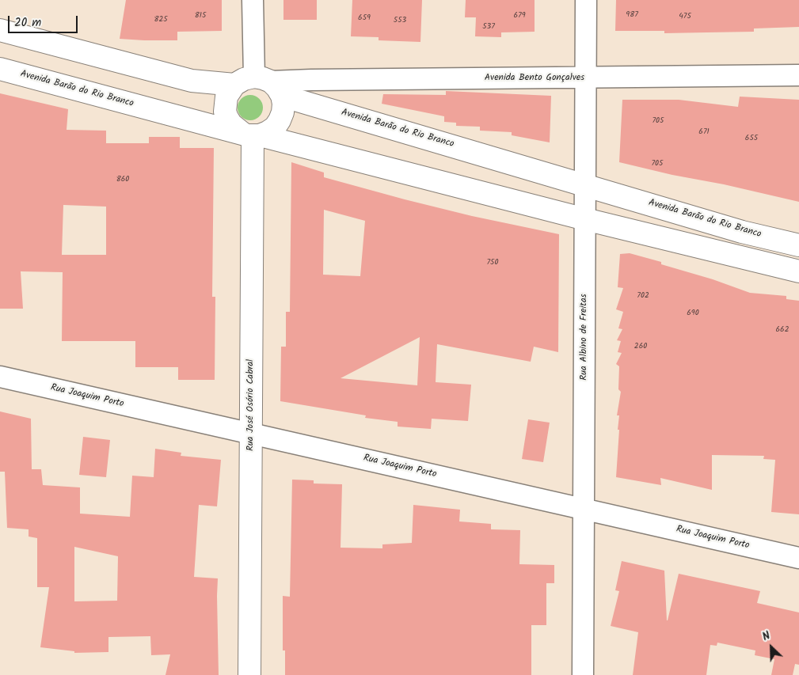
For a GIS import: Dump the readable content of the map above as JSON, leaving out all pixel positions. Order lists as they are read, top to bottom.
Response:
{
  "streets": {
    "main road": ["Avenida Barão do Rio Branco", "Rua José Osório Cabral"],
    "street": ["Avenida Bento Gonçalves", "Rua Albino de Freitas", "Rua Joaquim Porto"]
  },
  "crossings": [
    ["Avenida Bento Gonçalves", "Avenida Barão do Rio Branco"],
    ["Avenida Bento Gonçalves", "Rua Albino de Freitas"],
    ["Avenida Bento Gonçalves", "Rua José Osório Cabral"],
    ["Avenida Barão do Rio Branco", "Rua Albino de Freitas"],
    ["Avenida Barão do Rio Branco", "Rua José Osório Cabral"],
    ["Rua Albino de Freitas", "Rua Joaquim Porto"],
    ["Rua Joaquim Porto", "Rua José Osório Cabral"]
  ],
  "house_numbers": [
    "987",
    "815",
    "679",
    "475",
    "659",
    "825",
    "553",
    "537",
    "705",
    "671",
    "655",
    "705",
    "860",
    "750",
    "702",
    "690",
    "662",
    "260"
  ],
  "scale_bar": "20 m",
  "north": "top left"
}
